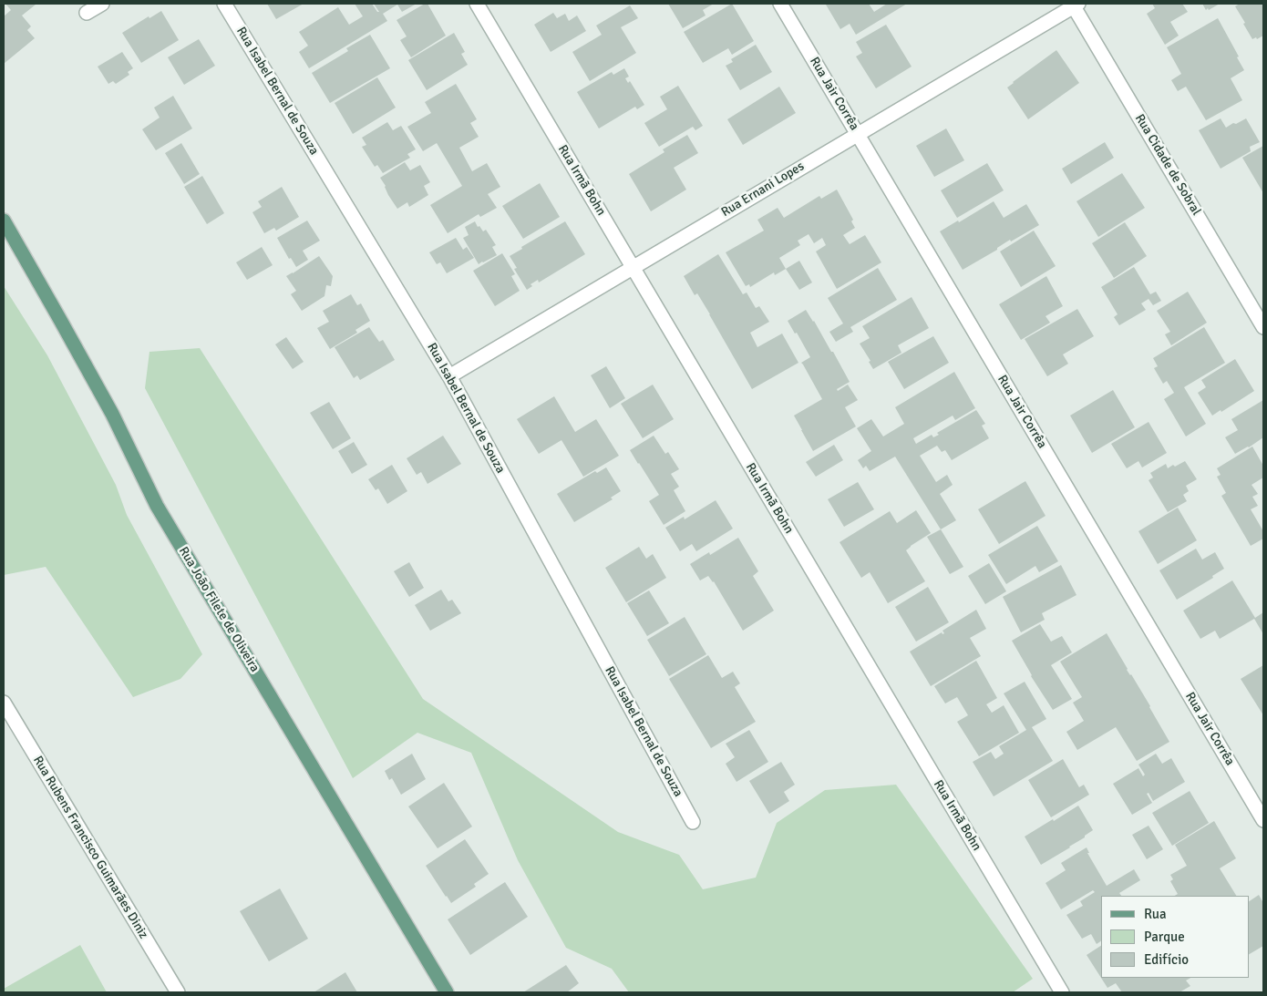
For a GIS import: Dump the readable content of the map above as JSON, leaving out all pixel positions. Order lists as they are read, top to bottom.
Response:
{
  "streets": {
    "main road": ["Rua João Filete de Oliveira"],
    "street": [
      "Rua Isabel Bernal de Souza",
      "Rua Jair Corrêa",
      "Rua Cidade de Sobral",
      "Rua Irmã Bohn",
      "Rua Ernani Lopes",
      "Rua Rubens Francisco Guimarães Diniz"
    ]
  },
  "crossings": [
    ["Rua Isabel Bernal de Souza", "Rua Ernani Lopes"],
    ["Rua Jair Corrêa", "Rua Ernani Lopes"],
    ["Rua Cidade de Sobral", "Rua Ernani Lopes"],
    ["Rua Irmã Bohn", "Rua Ernani Lopes"]
  ],
  "legend": ["Rua", "Parque", "Edifício"]
}
